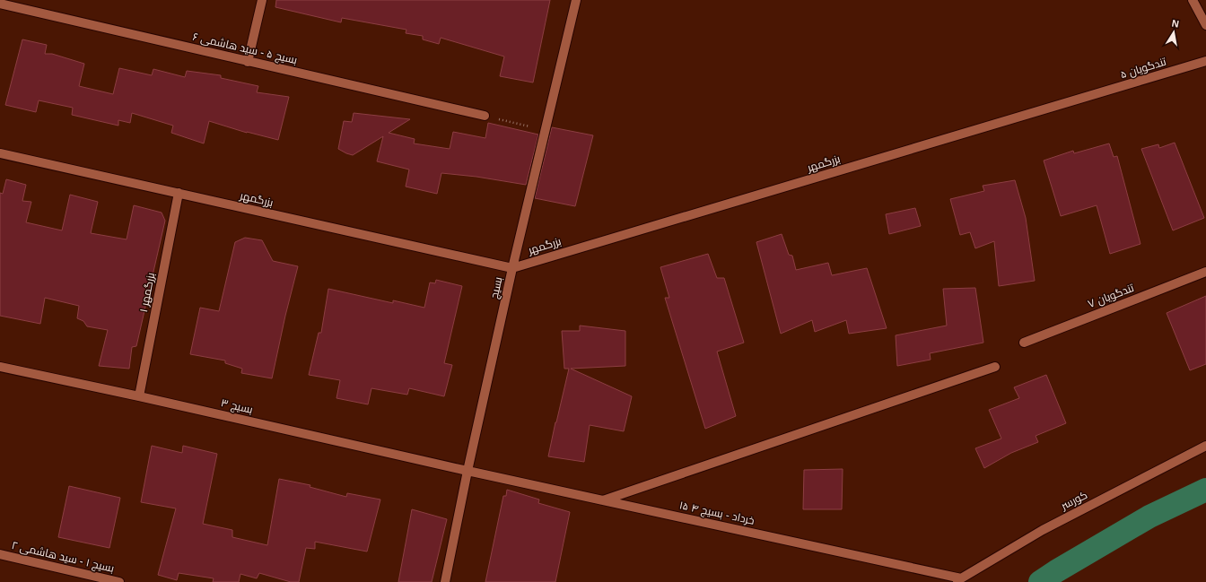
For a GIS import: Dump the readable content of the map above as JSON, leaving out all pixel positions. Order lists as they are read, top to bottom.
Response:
{
  "streets": {
    "street": [
      "بسیج ۵ - سید هاشمی ۶",
      "تندگویان ۵",
      "بزرگمهر",
      "بسیج",
      "بزرگمهر ۱",
      "تندگویان ۷",
      "بسیج ۳",
      "کورسر",
      "۱۵ خرداد - بسیج ۴",
      "بسیج ۱ - سید هاشمی ۲"
    ]
  },
  "crossings": [
    ["تندگویان ۵", "بزرگمهر"],
    ["بزرگمهر", "بسیج"],
    ["بزرگمهر", "بزرگمهر ۱"],
    ["بسیج", "بسیج ۳"],
    ["بسیج", "۱۵ خرداد - بسیج ۴"],
    ["بزرگمهر ۱", "بسیج ۳"],
    ["بسیج ۳", "۱۵ خرداد - بسیج ۴"],
    ["کورسر", "۱۵ خرداد - بسیج ۴"]
  ],
  "north": "top"
}
